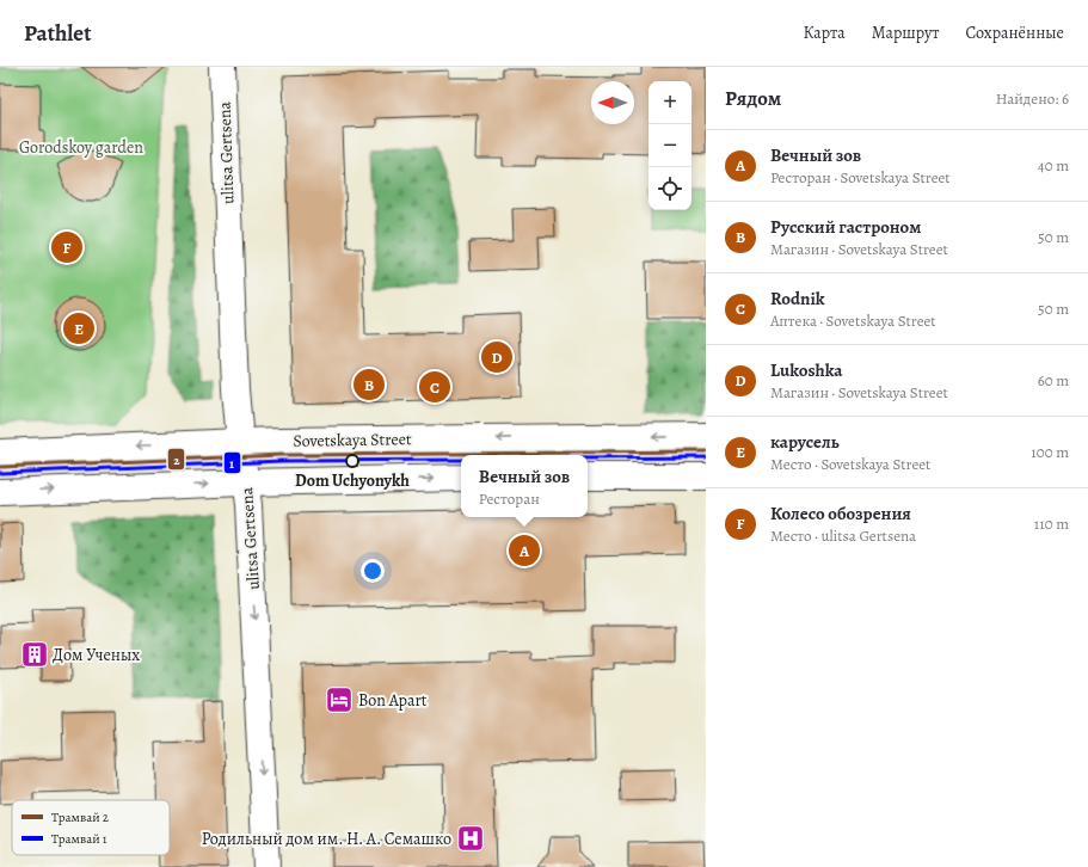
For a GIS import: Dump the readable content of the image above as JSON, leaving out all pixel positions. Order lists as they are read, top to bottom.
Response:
{
  "streets": {
    "street": ["ulitsa Gertsena", "Sovetskaya Street"]
  },
  "crossings": [
    ["ulitsa Gertsena", "Sovetskaya Street"]
  ],
  "one_way": ["ulitsa Gertsena"],
  "parks": ["Gorodskoy garden"],
  "places": {
    "other": ["Dom Uchyonykh"],
    "building": ["Дом Ученых"],
    "hotel": ["Bon Apart"],
    "hospital": ["Родильный дом им. Н. А. Семашко"]
  },
  "lines": ["tram line 2", "tram line 1"],
  "legend": ["Трамвай 2", "Трамвай 1"],
  "north": "left",
  "page": {
    "header": "Pathlet",
    "nav": ["Карта", "Маршрут", "Сохранённые"],
    "heading": ["Рядом", "Найдено: 6"],
    "map_buttons": ["+", "−"],
    "list": [
      {
        "mark": "A",
        "name": "Вечный зов",
        "note": "Ресторан · Sovetskaya Street",
        "value": "40 m"
      },
      {
        "mark": "B",
        "name": "Русский гастроном",
        "note": "Магазин · Sovetskaya Street",
        "value": "50 m"
      },
      {
        "mark": "C",
        "name": "Rodnik",
        "note": "Аптека · Sovetskaya Street",
        "value": "50 m"
      },
      {
        "mark": "D",
        "name": "Lukoshka",
        "note": "Магазин · Sovetskaya Street",
        "value": "60 m"
      },
      {
        "mark": "E",
        "name": "карусель",
        "note": "Место · Sovetskaya Street",
        "value": "100 m"
      },
      {
        "mark": "F",
        "name": "Колесо обозрения",
        "note": "Место · ulitsa Gertsena",
        "value": "110 m"
      }
    ],
    "pins": [
      "F",
      "E",
      "D",
      "B",
      "C",
      "A"
    ],
    "popup": ["Вечный зов", "Ресторан"]
  }
}
